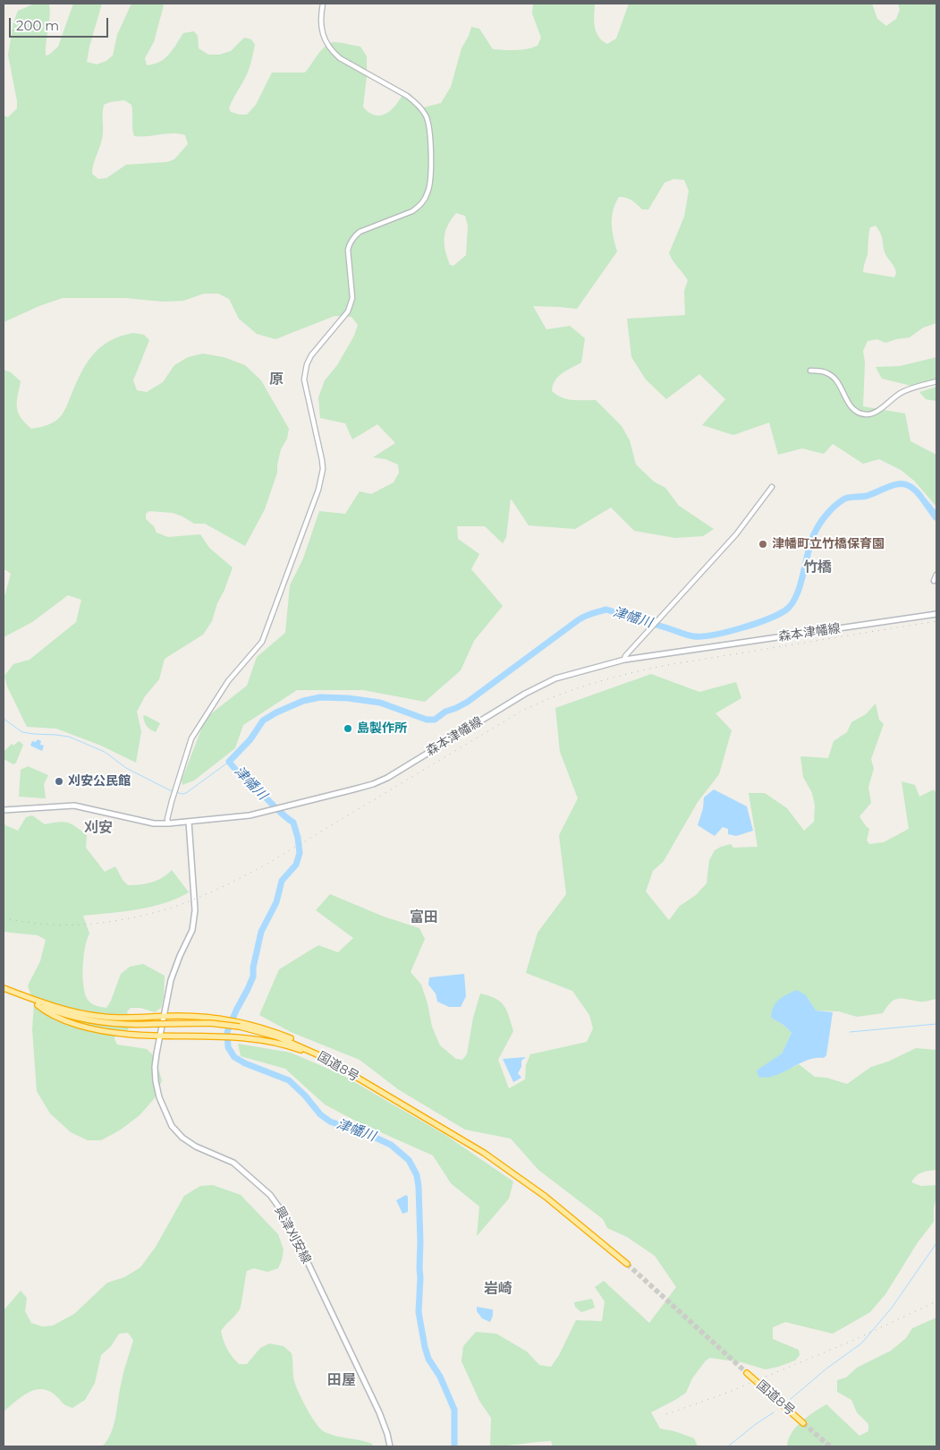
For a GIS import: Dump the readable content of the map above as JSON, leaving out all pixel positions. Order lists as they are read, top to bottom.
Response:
{
  "streets": {
    "highway": ["国道8号"],
    "main road": ["森本津幡線", "興津刈安線"]
  },
  "districts": [
    "原",
    "竹橋",
    "刈安",
    "富田",
    "岩崎",
    "田屋"
  ],
  "water": ["津幡川"],
  "places": ["津幡町立竹橋保育園", "島製作所", "刈安公民館"],
  "scale_bar": "200 m"
}
